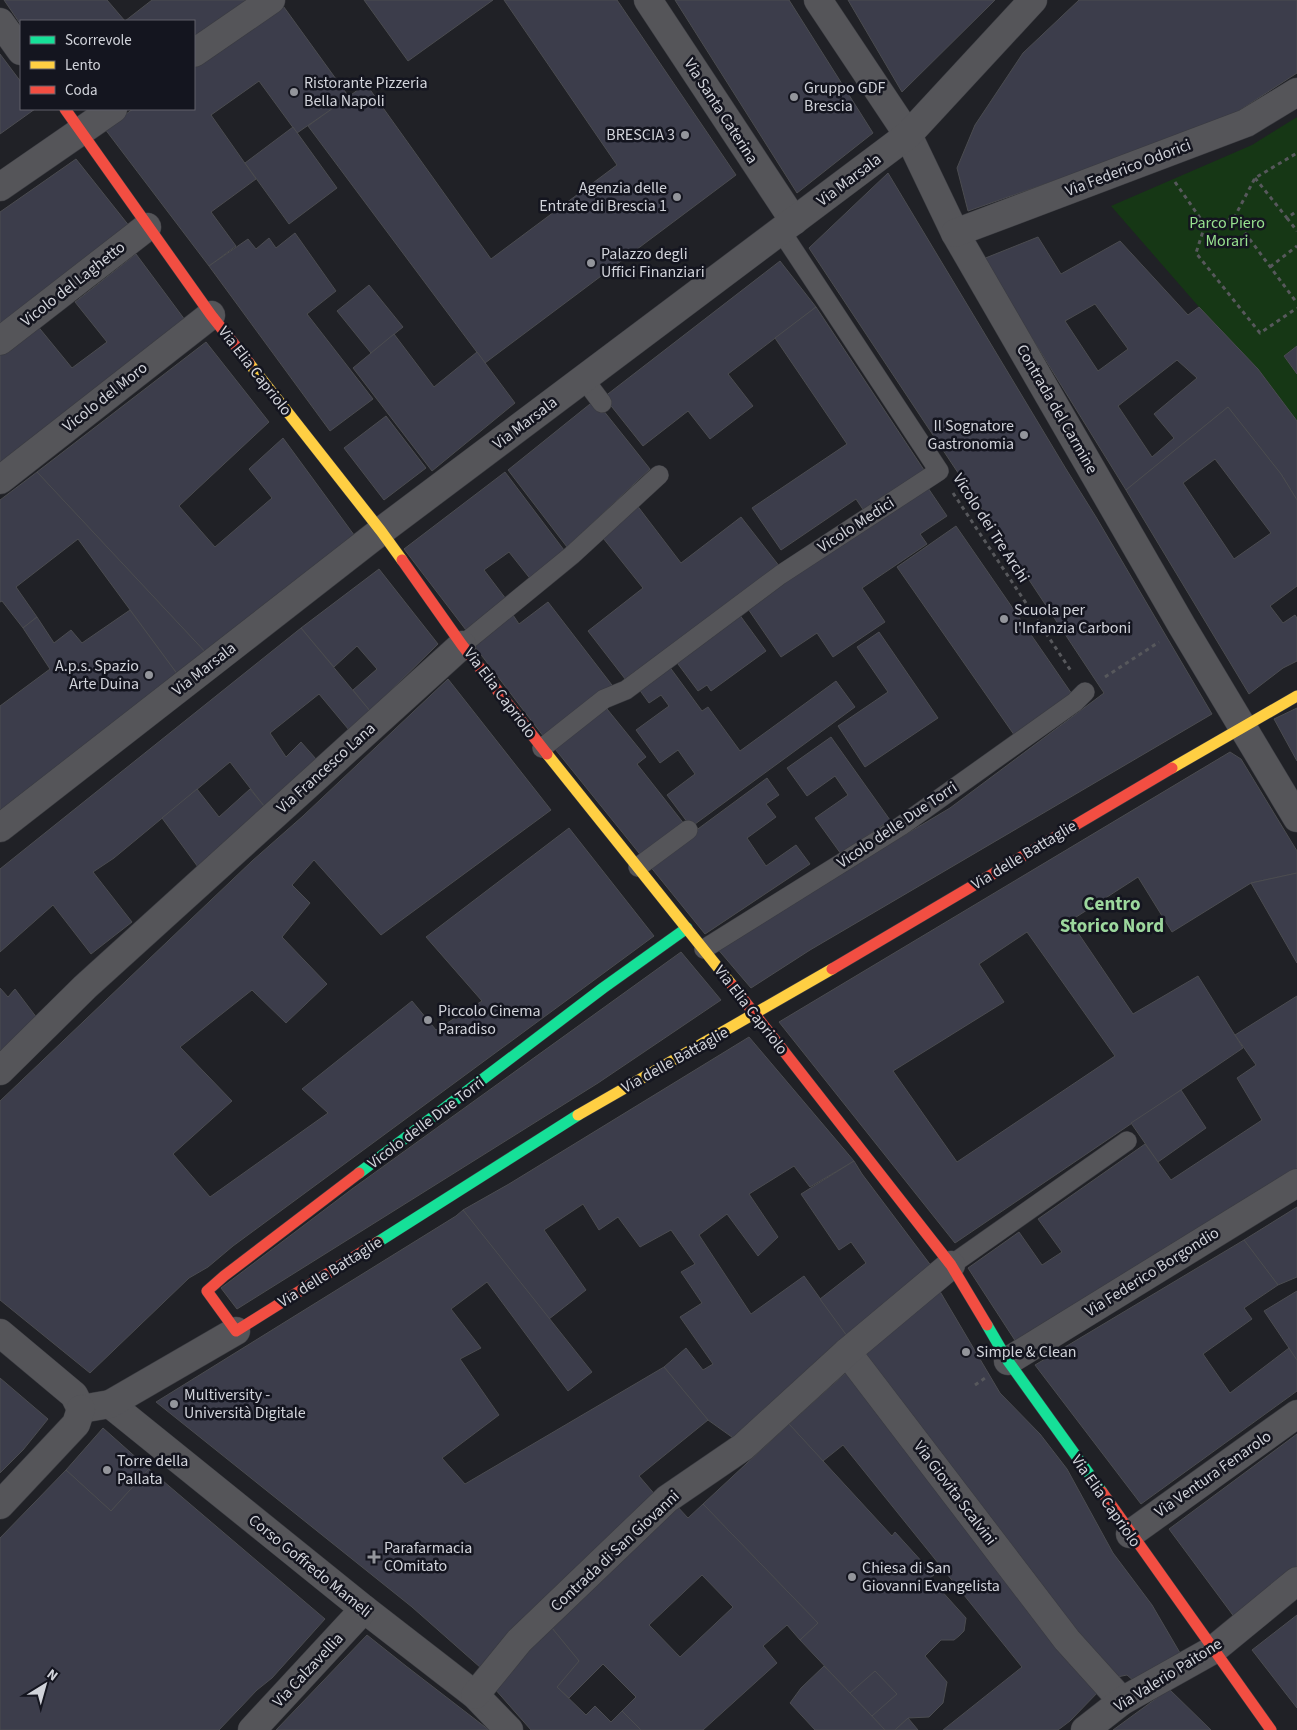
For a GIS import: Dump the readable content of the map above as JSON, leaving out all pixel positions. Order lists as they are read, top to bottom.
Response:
{
  "streets": {
    "street": [
      "Via Santa Caterina",
      "Via Federico Odorici",
      "Via Marsala",
      "Vicolo del Laghetto",
      "Via Elia Capriolo",
      "Vicolo del Moro",
      "Contrada del Carmine",
      "Via Francesco Lana",
      "Vicolo delle Due Torri",
      "Via delle Battaglie",
      "Via Federico Borgondio",
      "Via Ventura Fenarolo",
      "Via Giovita Scalvini",
      "Contrada di San Giovanni",
      "Corso Goffredo Mameli",
      "Via Calzavellia",
      "Via Valerio Paitone"
    ],
    "lane": ["Vicolo Medici"],
    "path": ["Vicolo dei Tre Archi"]
  },
  "crossings": [
    ["Via Santa Caterina", "Via Marsala"],
    ["Via Federico Odorici", "Contrada del Carmine"],
    ["Via Marsala", "Via Elia Capriolo"],
    ["Via Marsala", "Contrada del Carmine"],
    ["Vicolo del Laghetto", "Via Elia Capriolo"],
    ["Via Elia Capriolo", "Vicolo del Moro"],
    ["Via Elia Capriolo", "Vicolo Medici"],
    ["Via Elia Capriolo", "Via Francesco Lana"],
    ["Via Elia Capriolo", "Vicolo delle Due Torri"],
    ["Via Elia Capriolo", "Via delle Battaglie"],
    ["Via Elia Capriolo", "Via Federico Borgondio"],
    ["Via Elia Capriolo", "Via Ventura Fenarolo"],
    ["Via Elia Capriolo", "Contrada di San Giovanni"],
    ["Via Elia Capriolo", "Via Valerio Paitone"],
    ["Contrada del Carmine", "Via delle Battaglie"],
    ["Vicolo Medici", "Vicolo dei Tre Archi"],
    ["Vicolo dei Tre Archi", "Vicolo delle Due Torri"],
    ["Vicolo delle Due Torri", "Via delle Battaglie"],
    ["Via delle Battaglie", "Corso Goffredo Mameli"],
    ["Via Giovita Scalvini", "Contrada di San Giovanni"],
    ["Via Giovita Scalvini", "Via Valerio Paitone"],
    ["Contrada di San Giovanni", "Corso Goffredo Mameli"],
    ["Corso Goffredo Mameli", "Via Calzavellia"]
  ],
  "districts": ["Centro Storico Nord"],
  "parks": ["Parco Piero Morari"],
  "places": {
    "other": [
      "Ristorante Pizzeria Bella Napoli",
      "Gruppo GDF Brescia",
      "BRESCIA 3",
      "Agenzia delle Entrate di Brescia 1",
      "Palazzo degli Uffici Finanziari",
      "Il Sognatore Gastronomia",
      "Scuola per l'Infanzia Carboni",
      "A.p.s. Spazio Arte Duina",
      "Piccolo Cinema Paradiso",
      "Simple & Clean",
      "Multiversity - Università Digitale",
      "Torre della Pallata",
      "Chiesa di San Giovanni Evangelista"
    ],
    "health": ["Parafarmacia COmitato"]
  },
  "legend": ["Scorrevole", "Lento", "Coda"],
  "north": "top right"
}
